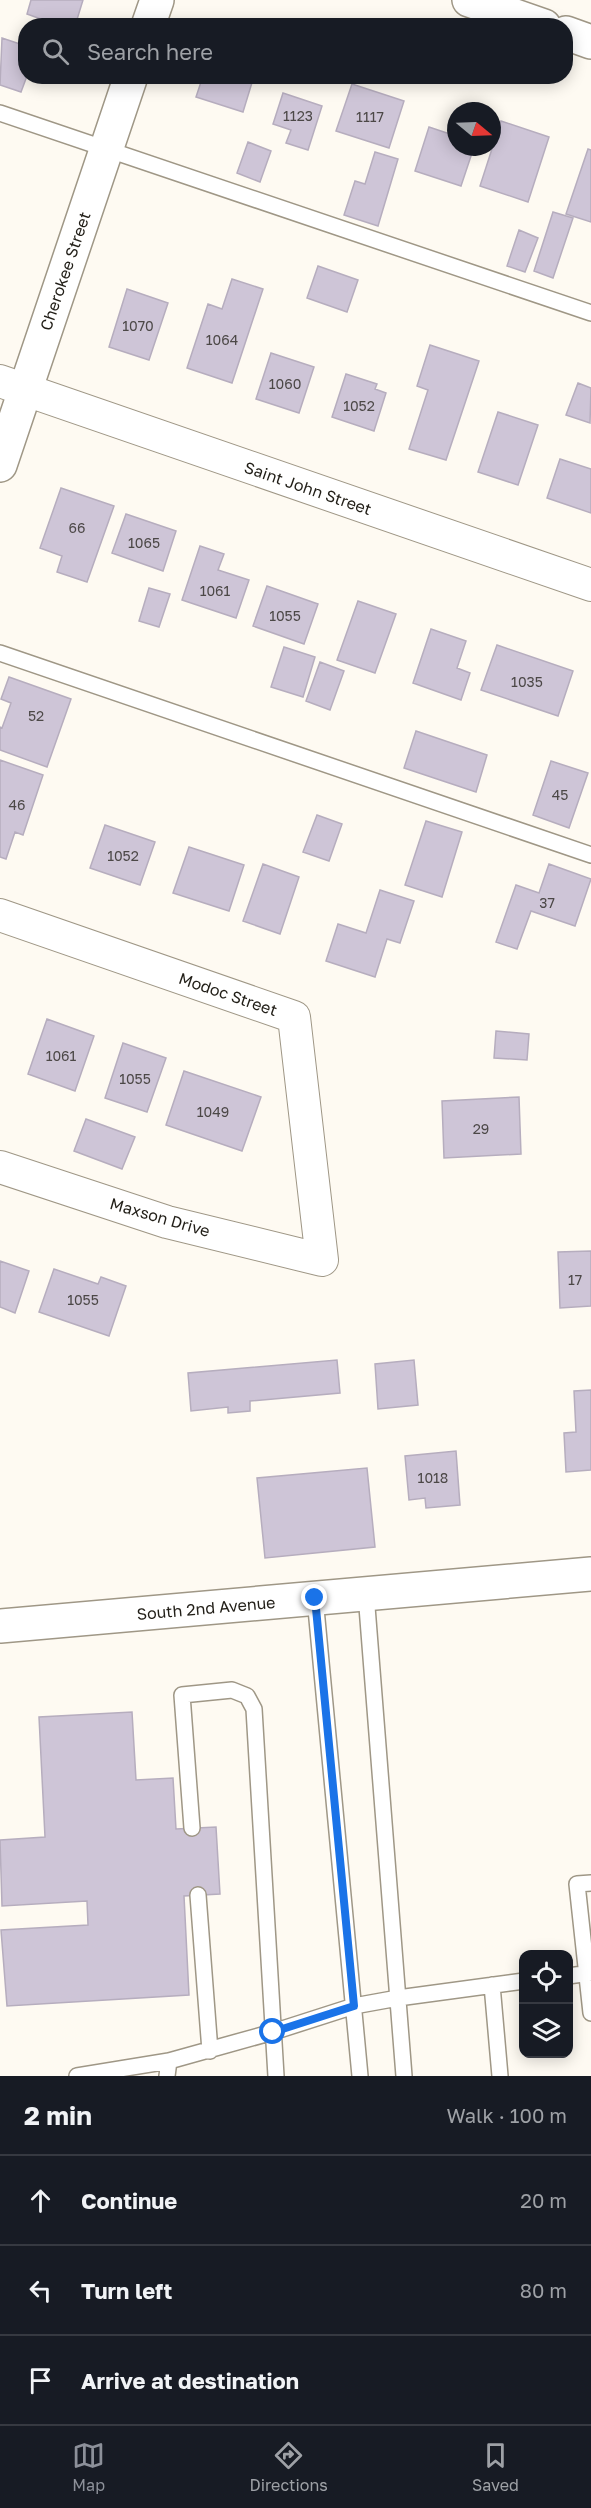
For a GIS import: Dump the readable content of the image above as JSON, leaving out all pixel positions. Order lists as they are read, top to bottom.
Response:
{
  "streets": {
    "main road": ["Cherokee Street", "South 2nd Avenue"],
    "street": ["Saint John Street", "Modoc Street", "Maxson Drive"]
  },
  "crossings": [
    ["Cherokee Street", "Saint John Street"],
    ["Modoc Street", "Maxson Drive"]
  ],
  "house_numbers": [
    "1123",
    "1117",
    "1070",
    "1064",
    "1060",
    "1052",
    "66",
    "1065",
    "1061",
    "1055",
    "1035",
    "52",
    "45",
    "46",
    "1052",
    "37",
    "1061",
    "1055",
    "1049",
    "29",
    "17",
    "1055",
    "1018"
  ],
  "north": "right",
  "page": {
    "search": "Search here",
    "heading": ["2 min", "Walk · 100 m"],
    "list": [
      ["Continue", "20 m"],
      ["Turn left", "80 m"],
      "Arrive at destination"
    ],
    "nav": ["Map", "Directions", "Saved"]
  }
}
